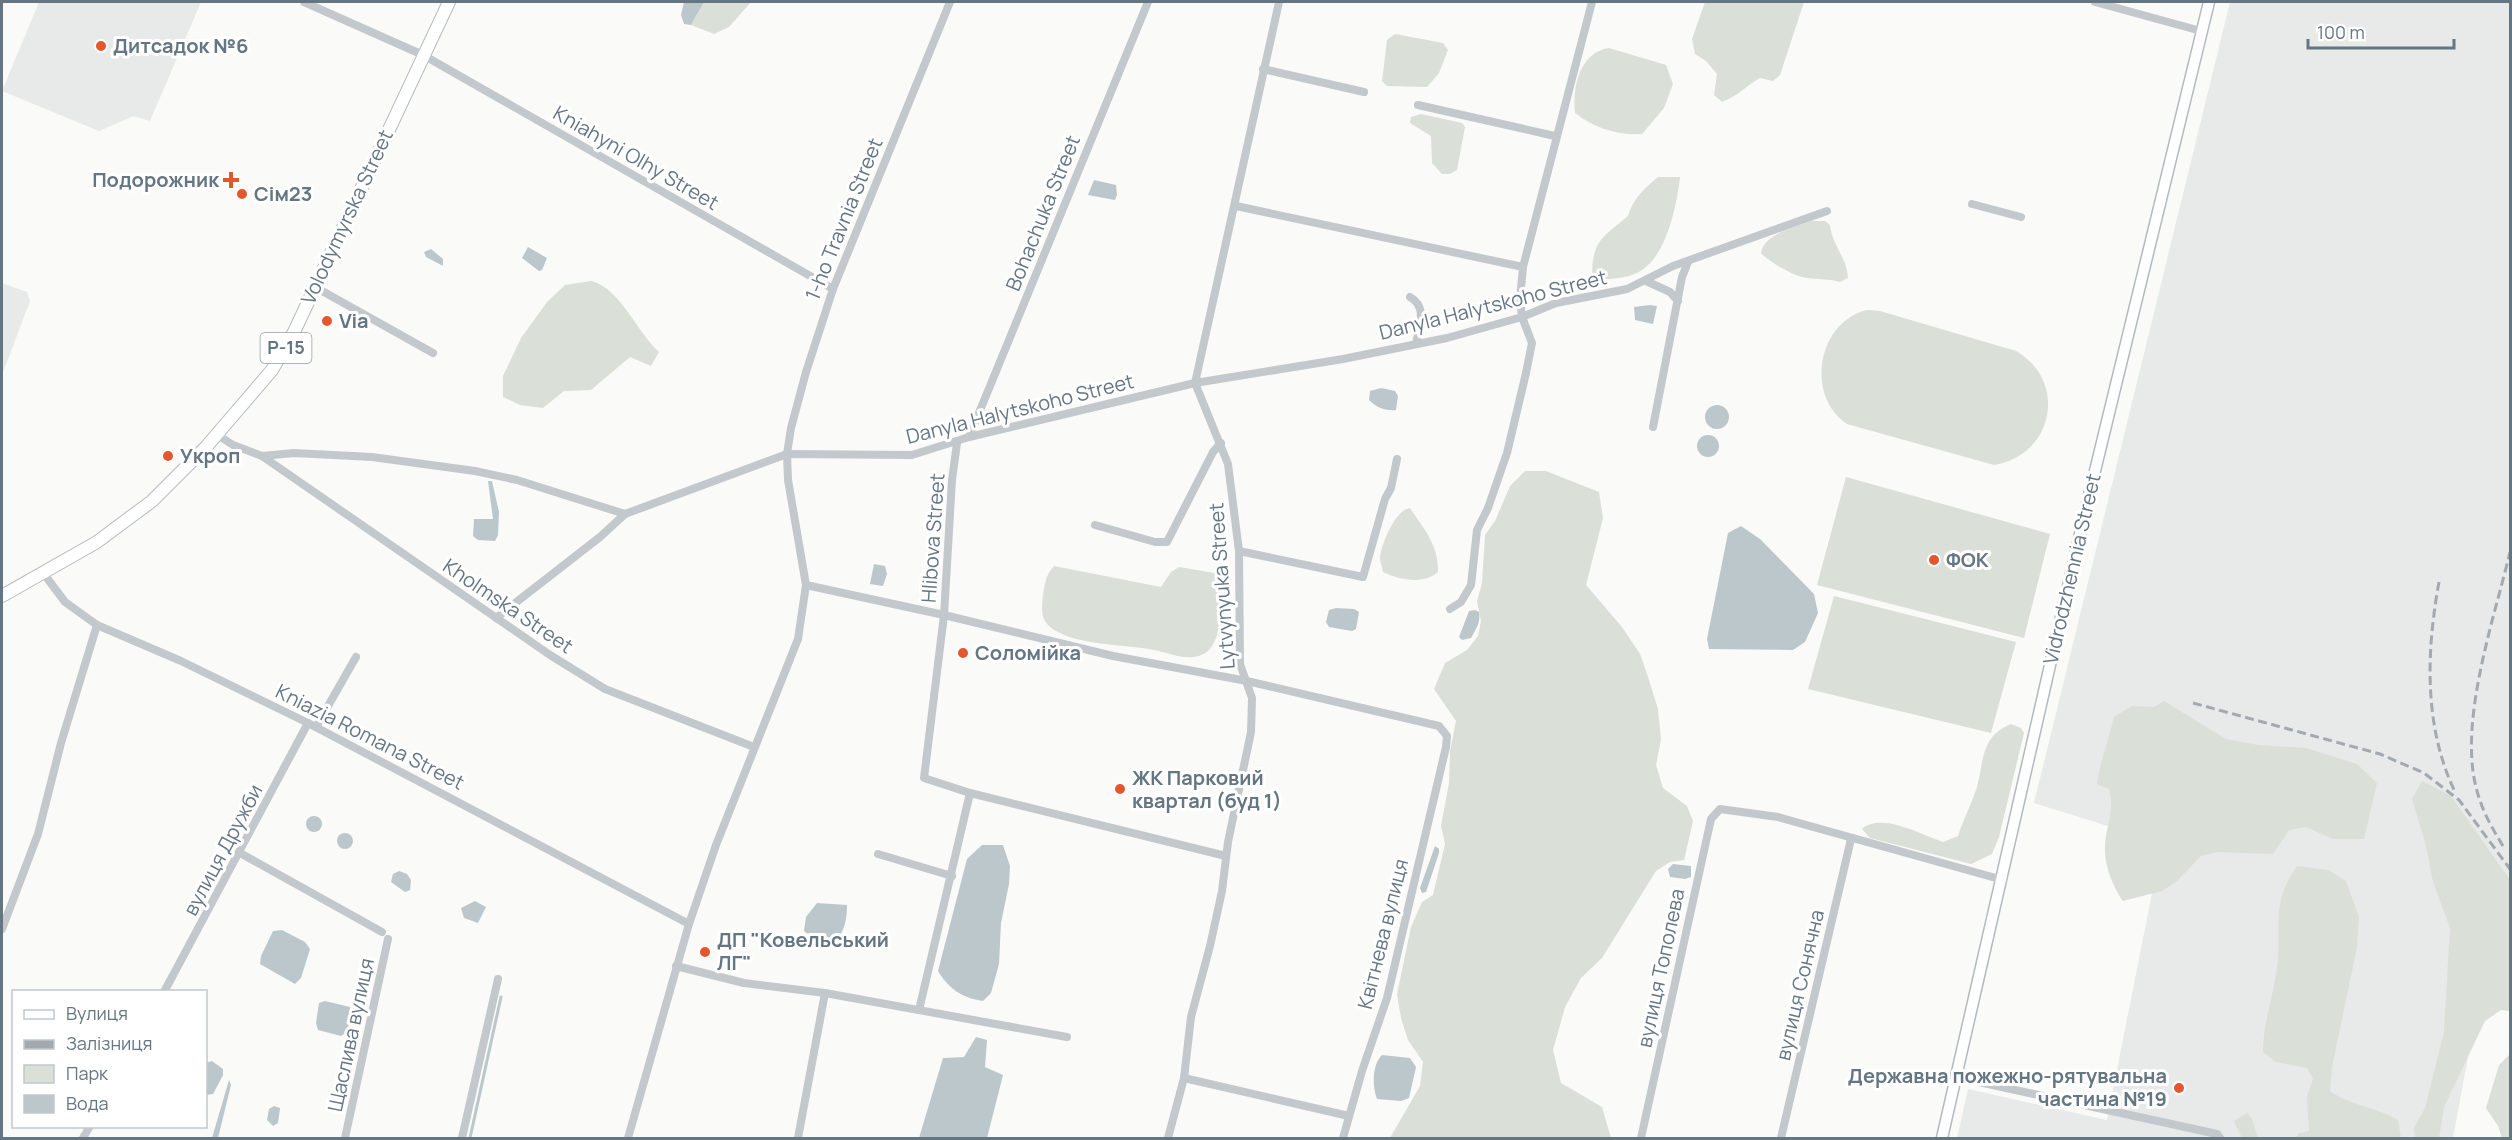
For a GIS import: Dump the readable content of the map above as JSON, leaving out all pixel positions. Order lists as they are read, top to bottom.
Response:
{
  "streets": {
    "main road": ["Volodymyrska Street", "Р-15"],
    "street": [
      "Kniahyni Olhy Street",
      "Bohachuka Street",
      "1-ho Travnia Street",
      "Danyla Halytskoho Street",
      "Hlibova Street",
      "Vidrodzhennia Street",
      "Lytvynyuka Street",
      "Kholmska Street",
      "Kniazia Romana Street",
      "вулиця Дружби",
      "Квітнева вулиця",
      "вулиця Тополева",
      "вулиця Сонячна",
      "Щаслива вулиця"
    ]
  },
  "crossings": [
    ["Kniahyni Olhy Street", "Volodymyrska Street"],
    ["Kniahyni Olhy Street", "1-ho Travnia Street"],
    ["Bohachuka Street", "Danyla Halytskoho Street"],
    ["Volodymyrska Street", "Kniazia Romana Street"],
    ["1-ho Travnia Street", "Danyla Halytskoho Street"],
    ["Danyla Halytskoho Street", "Hlibova Street"],
    ["Danyla Halytskoho Street", "Lytvynyuka Street"],
    ["Hlibova Street", "Lytvynyuka Street"],
    ["Hlibova Street", "Квітнева вулиця"],
    ["Kniazia Romana Street", "вулиця Дружби"],
    ["вулиця Тополева", "вулиця Сонячна"]
  ],
  "places": {
    "other": [
      "Дитсадок №6",
      "Сім23",
      "Via",
      "Укроп",
      "ФОК",
      "Соломійка",
      "ЖК Парковий квартал (буд 1)",
      "ДП \"Ковельський ЛГ\"",
      "Державна пожежно-рятувальна частина №19"
    ],
    "health": ["Подорожник"]
  },
  "legend": [
    "Вулиця",
    "Залізниця",
    "Парк",
    "Вода"
  ],
  "scale_bar": "100 m"
}
